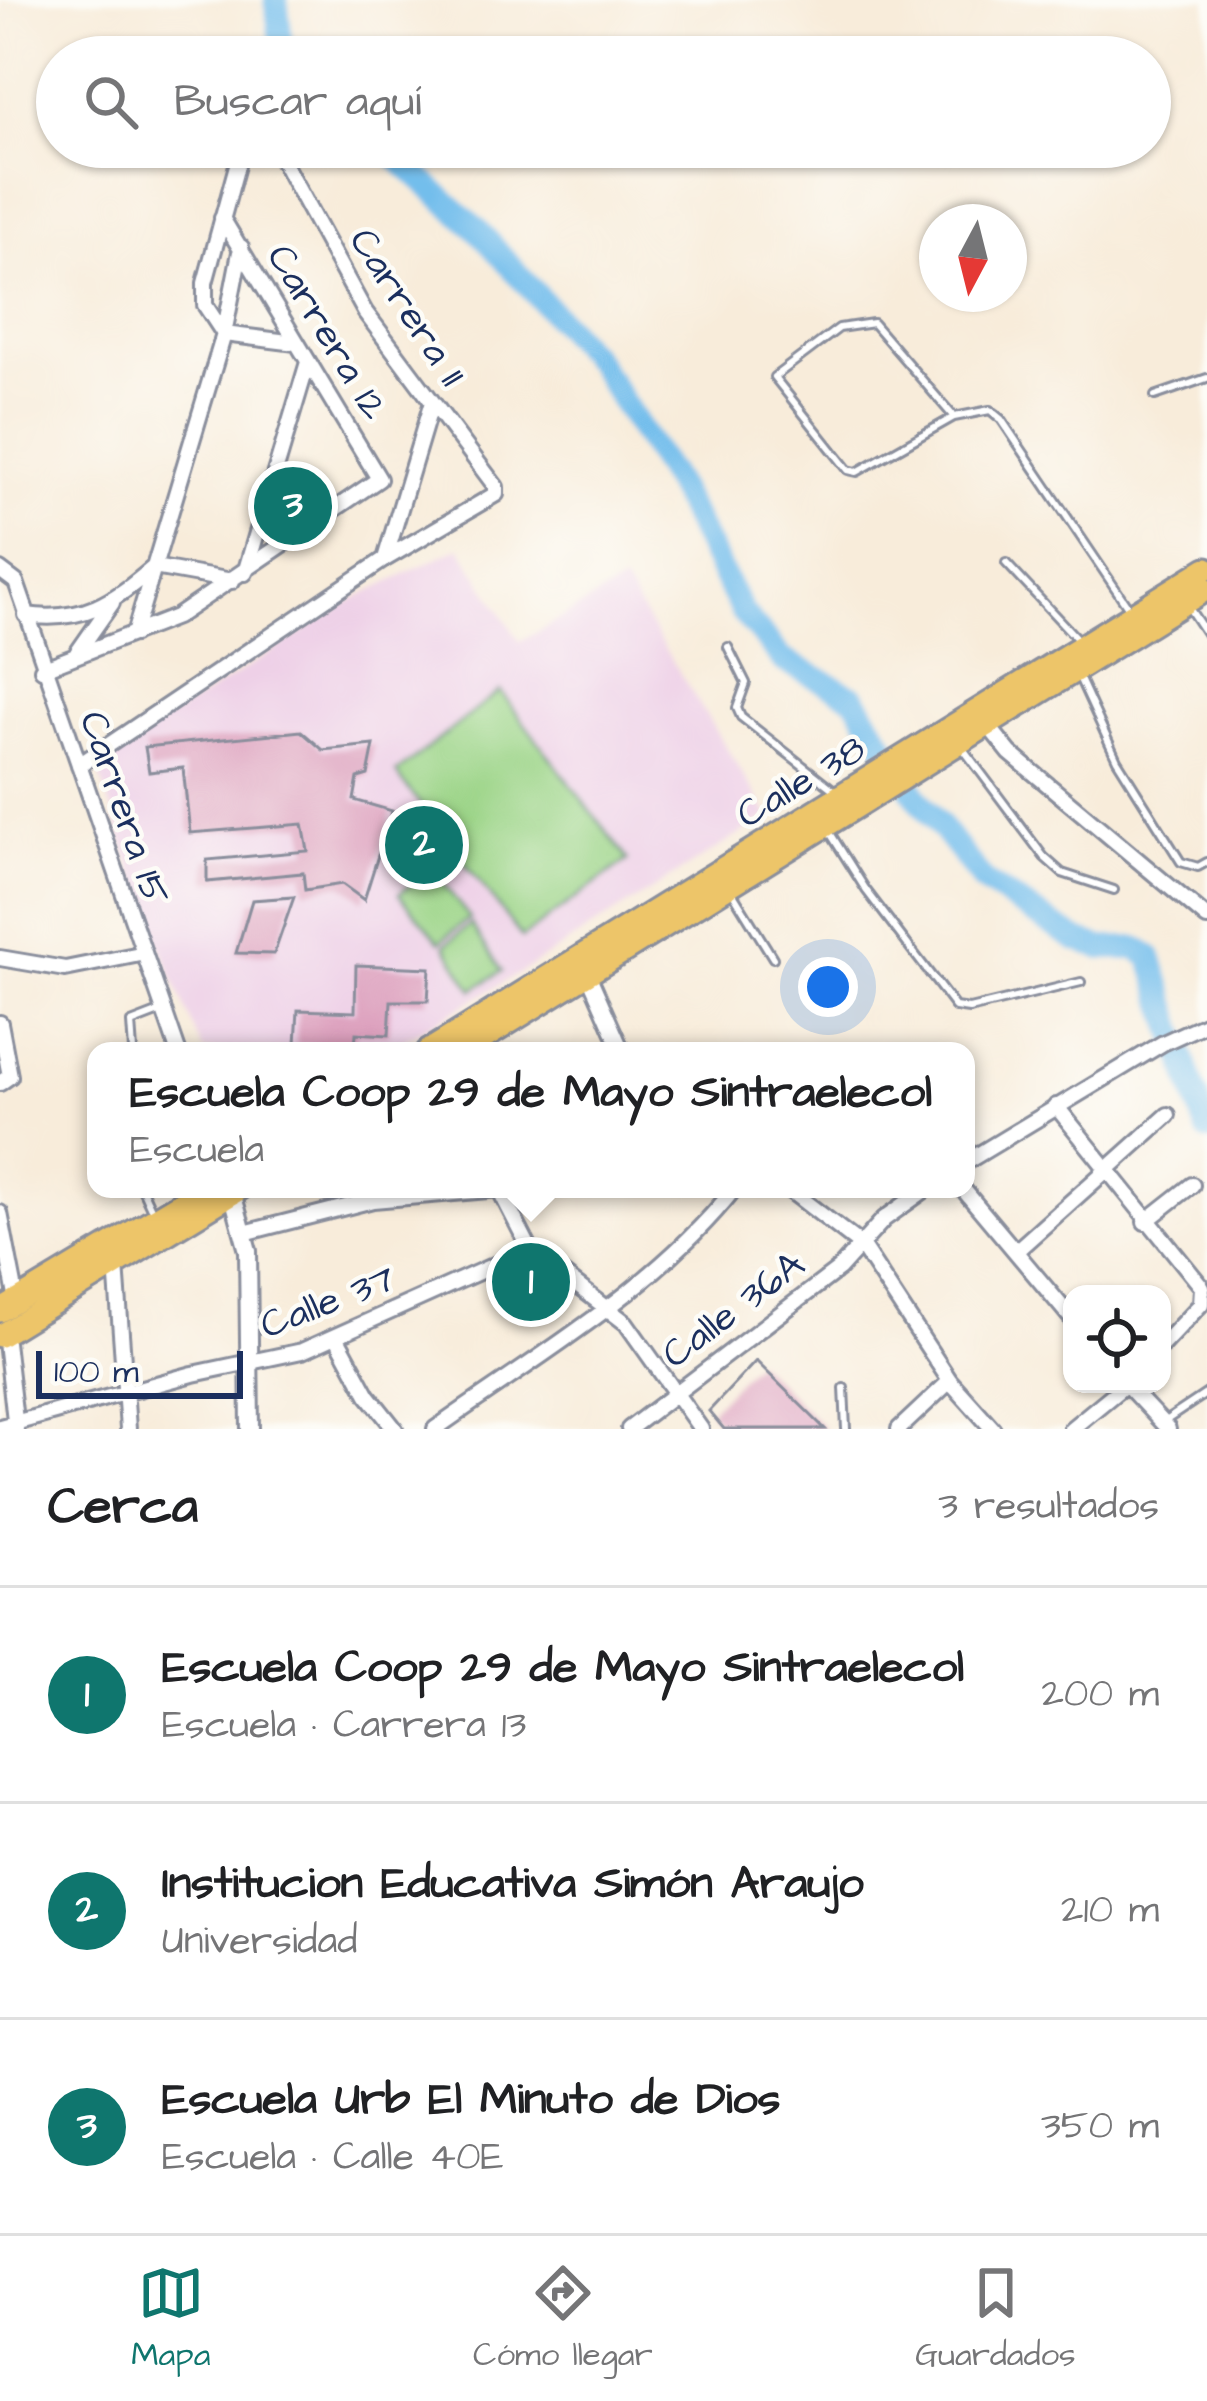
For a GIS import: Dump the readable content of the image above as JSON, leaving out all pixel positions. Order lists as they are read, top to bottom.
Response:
{
  "streets": {
    "highway": ["Calle 38"],
    "street": [
      "Carrera 11",
      "Carrera 12",
      "Carrera 15",
      "Calle 37",
      "Calle 36A"
    ]
  },
  "scale_bar": "100 m",
  "north": "bottom",
  "page": {
    "search": "Buscar aquí",
    "pins": ["3", "2", "1"],
    "popup": ["Escuela Coop 29 de Mayo Sintraelecol", "Escuela"],
    "scale": "100 m",
    "heading": ["Cerca", "3 resultados"],
    "list": [
      {
        "mark": "1",
        "name": "Escuela Coop 29 de Mayo Sintraelecol",
        "note": "Escuela · Carrera 13",
        "value": "200 m"
      },
      {
        "mark": "2",
        "name": "Institucion Educativa Simón Araujo",
        "note": "Universidad",
        "value": "210 m"
      },
      {
        "mark": "3",
        "name": "Escuela Urb El Minuto de Dios",
        "note": "Escuela · Calle 40E",
        "value": "350 m"
      }
    ],
    "nav": ["Mapa", "Cómo llegar", "Guardados"]
  }
}
